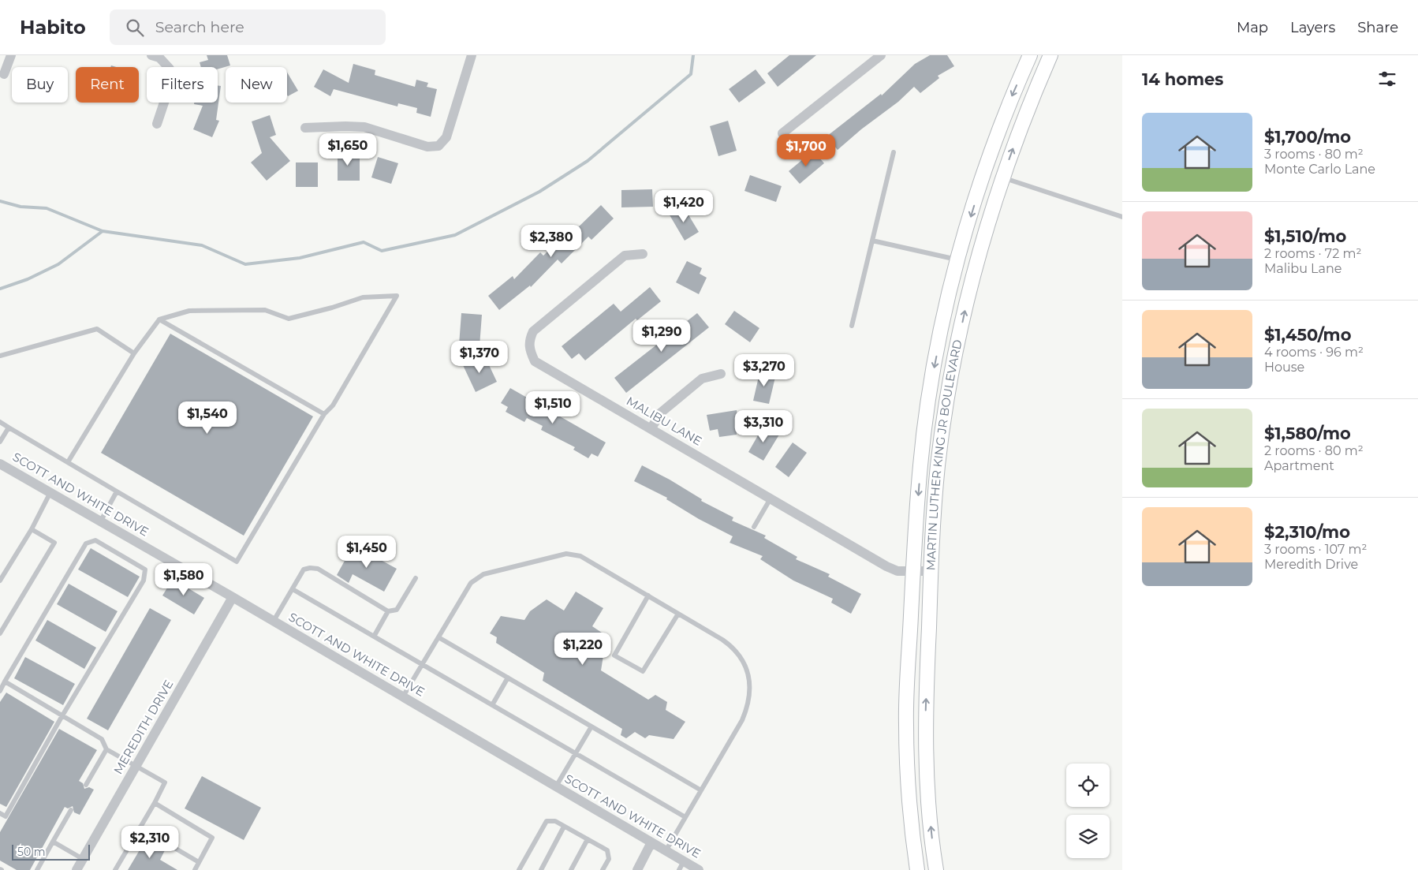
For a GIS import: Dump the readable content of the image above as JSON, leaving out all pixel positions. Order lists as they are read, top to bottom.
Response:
{
  "streets": {
    "main road": ["MARTIN LUTHER KING JR BOULEVARD"],
    "street": ["MALIBU LANE", "SCOTT AND WHITE DRIVE", "MEREDITH DRIVE"]
  },
  "crossings": [
    ["MALIBU LANE", "MARTIN LUTHER KING JR BOULEVARD"],
    ["SCOTT AND WHITE DRIVE", "MEREDITH DRIVE"]
  ],
  "scale_bar": "50 m",
  "page": {
    "header": "Habito",
    "search": "Search here",
    "nav": ["Map", "Layers", "Share"],
    "heading": "14 homes",
    "chip": [
      "Buy",
      "Rent",
      "Filters",
      "New"
    ],
    "list": [
      {
        "name": "$1,700/mo",
        "note": "3 rooms · 80 m² · Monte Carlo Lane"
      },
      {
        "name": "$1,510/mo",
        "note": "2 rooms · 72 m² · Malibu Lane"
      },
      {
        "name": "$1,450/mo",
        "note": "4 rooms · 96 m² · House"
      },
      {
        "name": "$1,580/mo",
        "note": "2 rooms · 80 m² · Apartment"
      },
      {
        "name": "$2,310/mo",
        "note": "3 rooms · 107 m² · Meredith Drive"
      }
    ],
    "price": [
      "$1,650",
      "$1,700",
      "$1,420",
      "$2,380",
      "$1,290",
      "$1,370",
      "$3,270",
      "$1,510",
      "$1,540",
      "$3,310",
      "$1,450",
      "$1,580",
      "$1,220",
      "$2,310"
    ],
    "scale": "50 m"
  }
}
